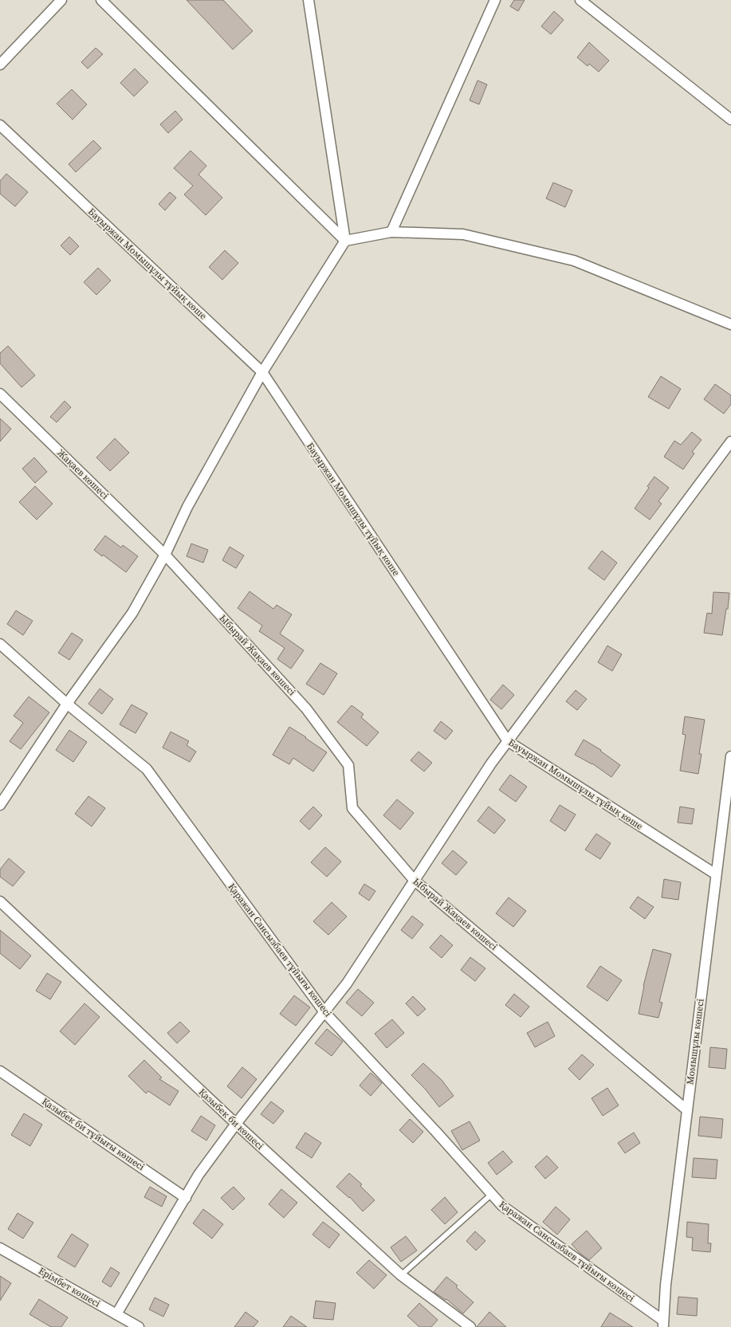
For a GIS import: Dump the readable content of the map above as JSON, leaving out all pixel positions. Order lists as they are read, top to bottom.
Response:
{
  "streets": {
    "street": [
      "Бауыржан Момышұлы тұйық көше",
      "Жақаев көшесі",
      "Ыбырай Жақаев көшесі",
      "Қаражан Сансызбаев тұйығы көшесі",
      "Момышұлы көшесі",
      "Қазыбек би көшесі",
      "Қазыбек би тұйығы көшесі",
      "Ерімбет көшесі"
    ]
  },
  "crossings": [
    ["Бауыржан Момышұлы тұйық көше", "Момышұлы көшесі"],
    ["Жақаев көшесі", "Ыбырай Жақаев көшесі"],
    ["Ыбырай Жақаев көшесі", "Момышұлы көшесі"],
    ["Қаражан Сансызбаев тұйығы көшесі", "Момышұлы көшесі"]
  ]
}
